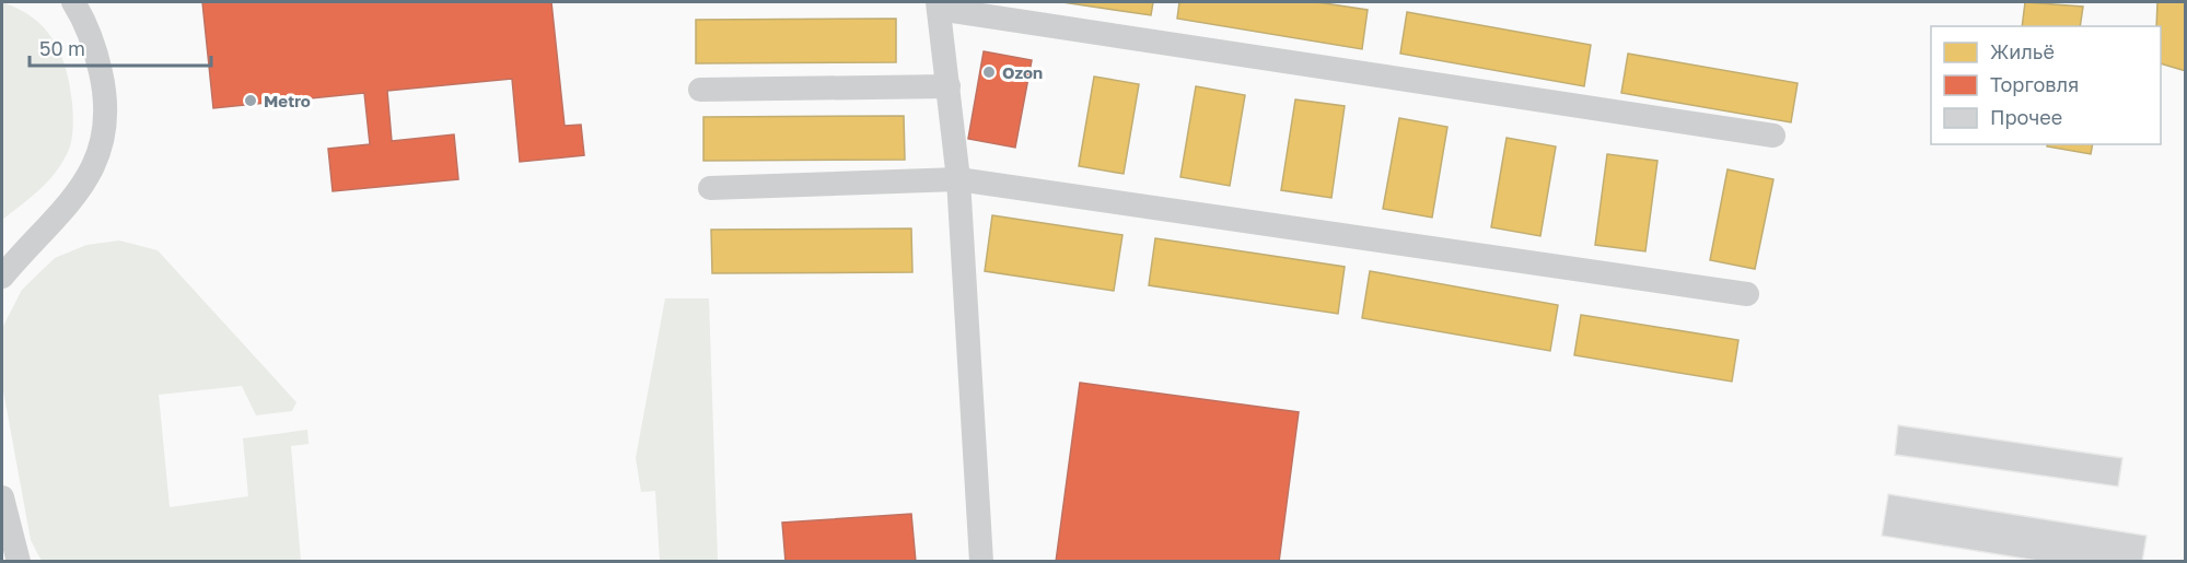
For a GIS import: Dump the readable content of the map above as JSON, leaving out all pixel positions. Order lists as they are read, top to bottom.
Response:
{
  "places": ["Ozon", "Metro"],
  "legend": ["Жильё", "Торговля", "Прочее"],
  "scale_bar": "50 m"
}
